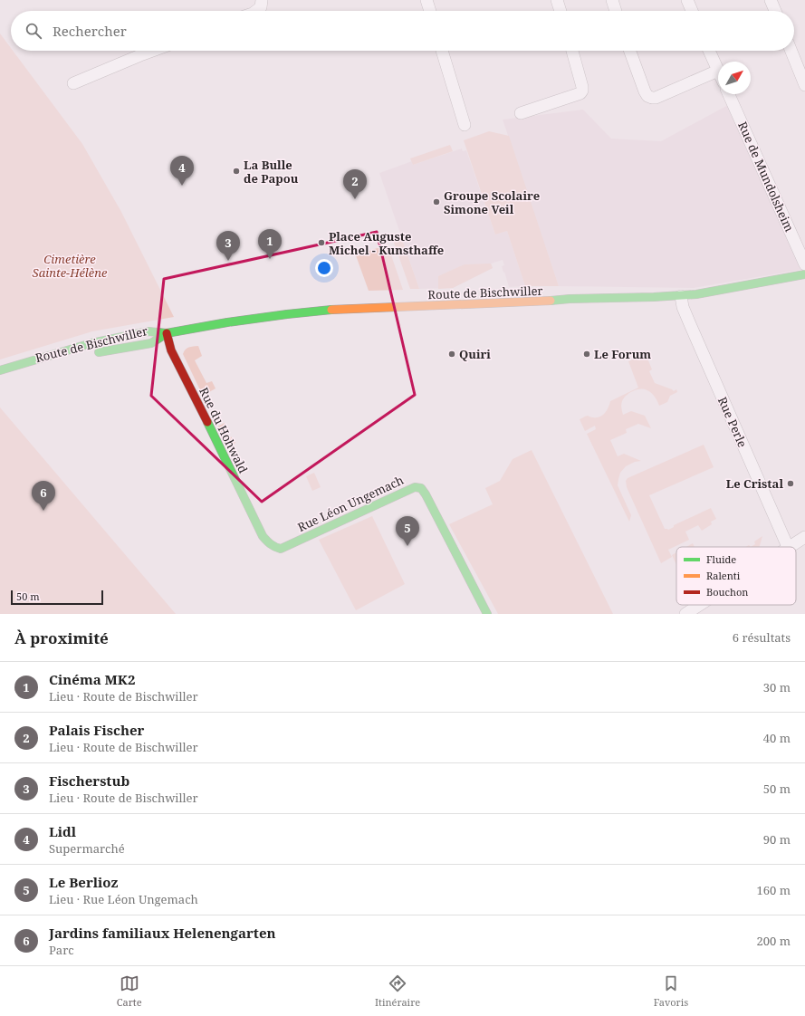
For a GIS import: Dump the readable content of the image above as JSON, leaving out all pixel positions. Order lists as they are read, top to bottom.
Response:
{
  "streets": {
    "main road": ["Route de Bischwiller", "Rue du Hohwald", "Rue Léon Ungemach"],
    "street": ["Rue de Mundolsheim", "Rue Perle"]
  },
  "crossings": [
    ["Route de Bischwiller", "Rue Perle"],
    ["Route de Bischwiller", "Rue du Hohwald"],
    ["Rue du Hohwald", "Rue Léon Ungemach"]
  ],
  "parks": ["Cimetière Sainte-Hélène"],
  "places": [
    "La Bulle de Papou",
    "Groupe Scolaire Simone Veil",
    "Place Auguste Michel - Kunsthaffe",
    "Quiri",
    "Le Forum",
    "Le Cristal"
  ],
  "legend": ["Fluide", "Ralenti", "Bouchon"],
  "scale_bar": "50 m",
  "north": "top right",
  "page": {
    "search": "Rechercher",
    "pins": [
      "4",
      "2",
      "1",
      "3",
      "6",
      "5"
    ],
    "scale": "50 m",
    "heading": ["À proximité", "6 résultats"],
    "list": [
      {
        "mark": "1",
        "name": "Cinéma MK2",
        "note": "Lieu · Route de Bischwiller",
        "value": "30 m"
      },
      {
        "mark": "2",
        "name": "Palais Fischer",
        "note": "Lieu · Route de Bischwiller",
        "value": "40 m"
      },
      {
        "mark": "3",
        "name": "Fischerstub",
        "note": "Lieu · Route de Bischwiller",
        "value": "50 m"
      },
      {
        "mark": "4",
        "name": "Lidl",
        "note": "Supermarché",
        "value": "90 m"
      },
      {
        "mark": "5",
        "name": "Le Berlioz",
        "note": "Lieu · Rue Léon Ungemach",
        "value": "160 m"
      },
      {
        "mark": "6",
        "name": "Jardins familiaux Helenengarten",
        "note": "Parc",
        "value": "200 m"
      }
    ],
    "nav": ["Carte", "Itinéraire", "Favoris"]
  }
}
